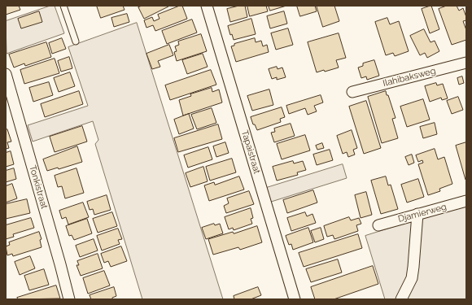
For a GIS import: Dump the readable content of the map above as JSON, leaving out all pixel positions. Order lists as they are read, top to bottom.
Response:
{
  "streets": {
    "street": [
      "Ilahibaksweg",
      "Tapaistraat",
      "Tonkistraat",
      "Djamierweg"
    ]
  }
}
